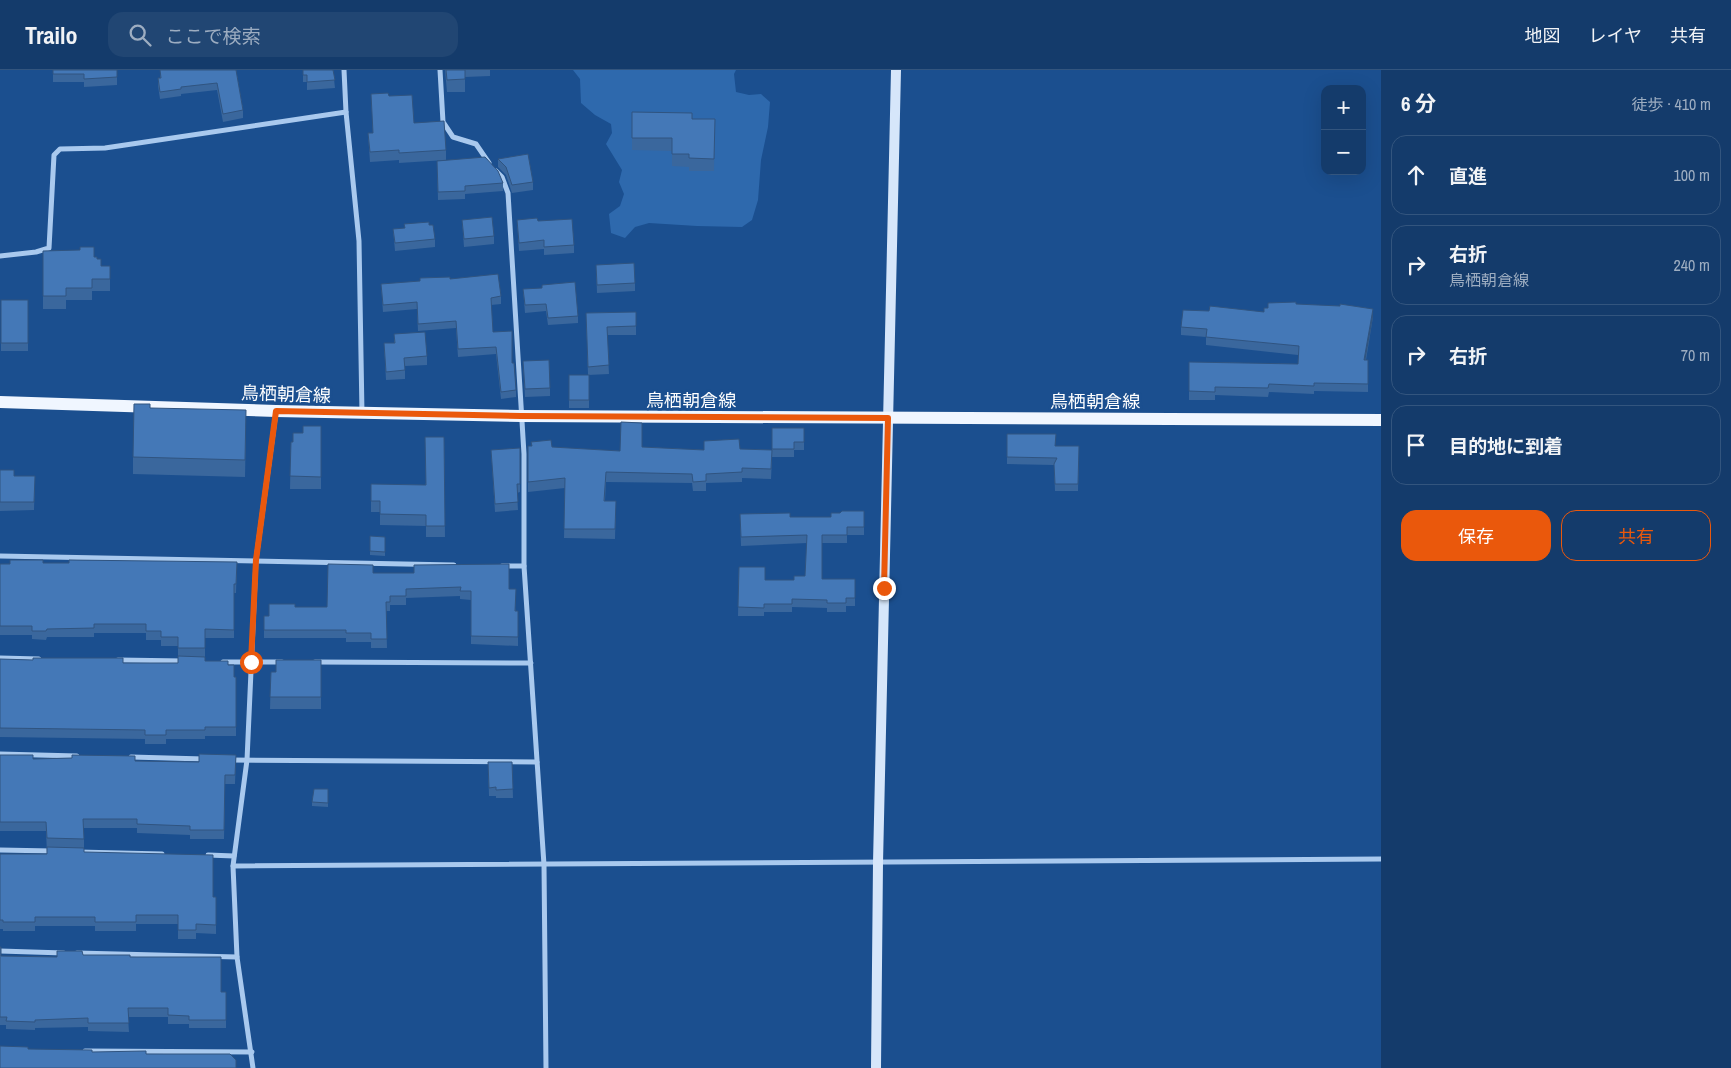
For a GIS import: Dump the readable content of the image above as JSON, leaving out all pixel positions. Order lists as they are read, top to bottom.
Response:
{
  "streets": {
    "main road": ["鳥栖朝倉線"]
  },
  "page": {
    "header": "Trailo",
    "search": "ここで検索",
    "nav": ["地図", "レイヤ", "共有"],
    "heading": ["6 分", "徒歩 · 410 m"],
    "map_buttons": ["+", "−"],
    "list": [
      ["直進", "100 m"],
      ["右折", "鳥栖朝倉線", "240 m"],
      ["右折", "70 m"],
      "目的地に到着"
    ],
    "buttons": ["保存", "共有"]
  }
}
